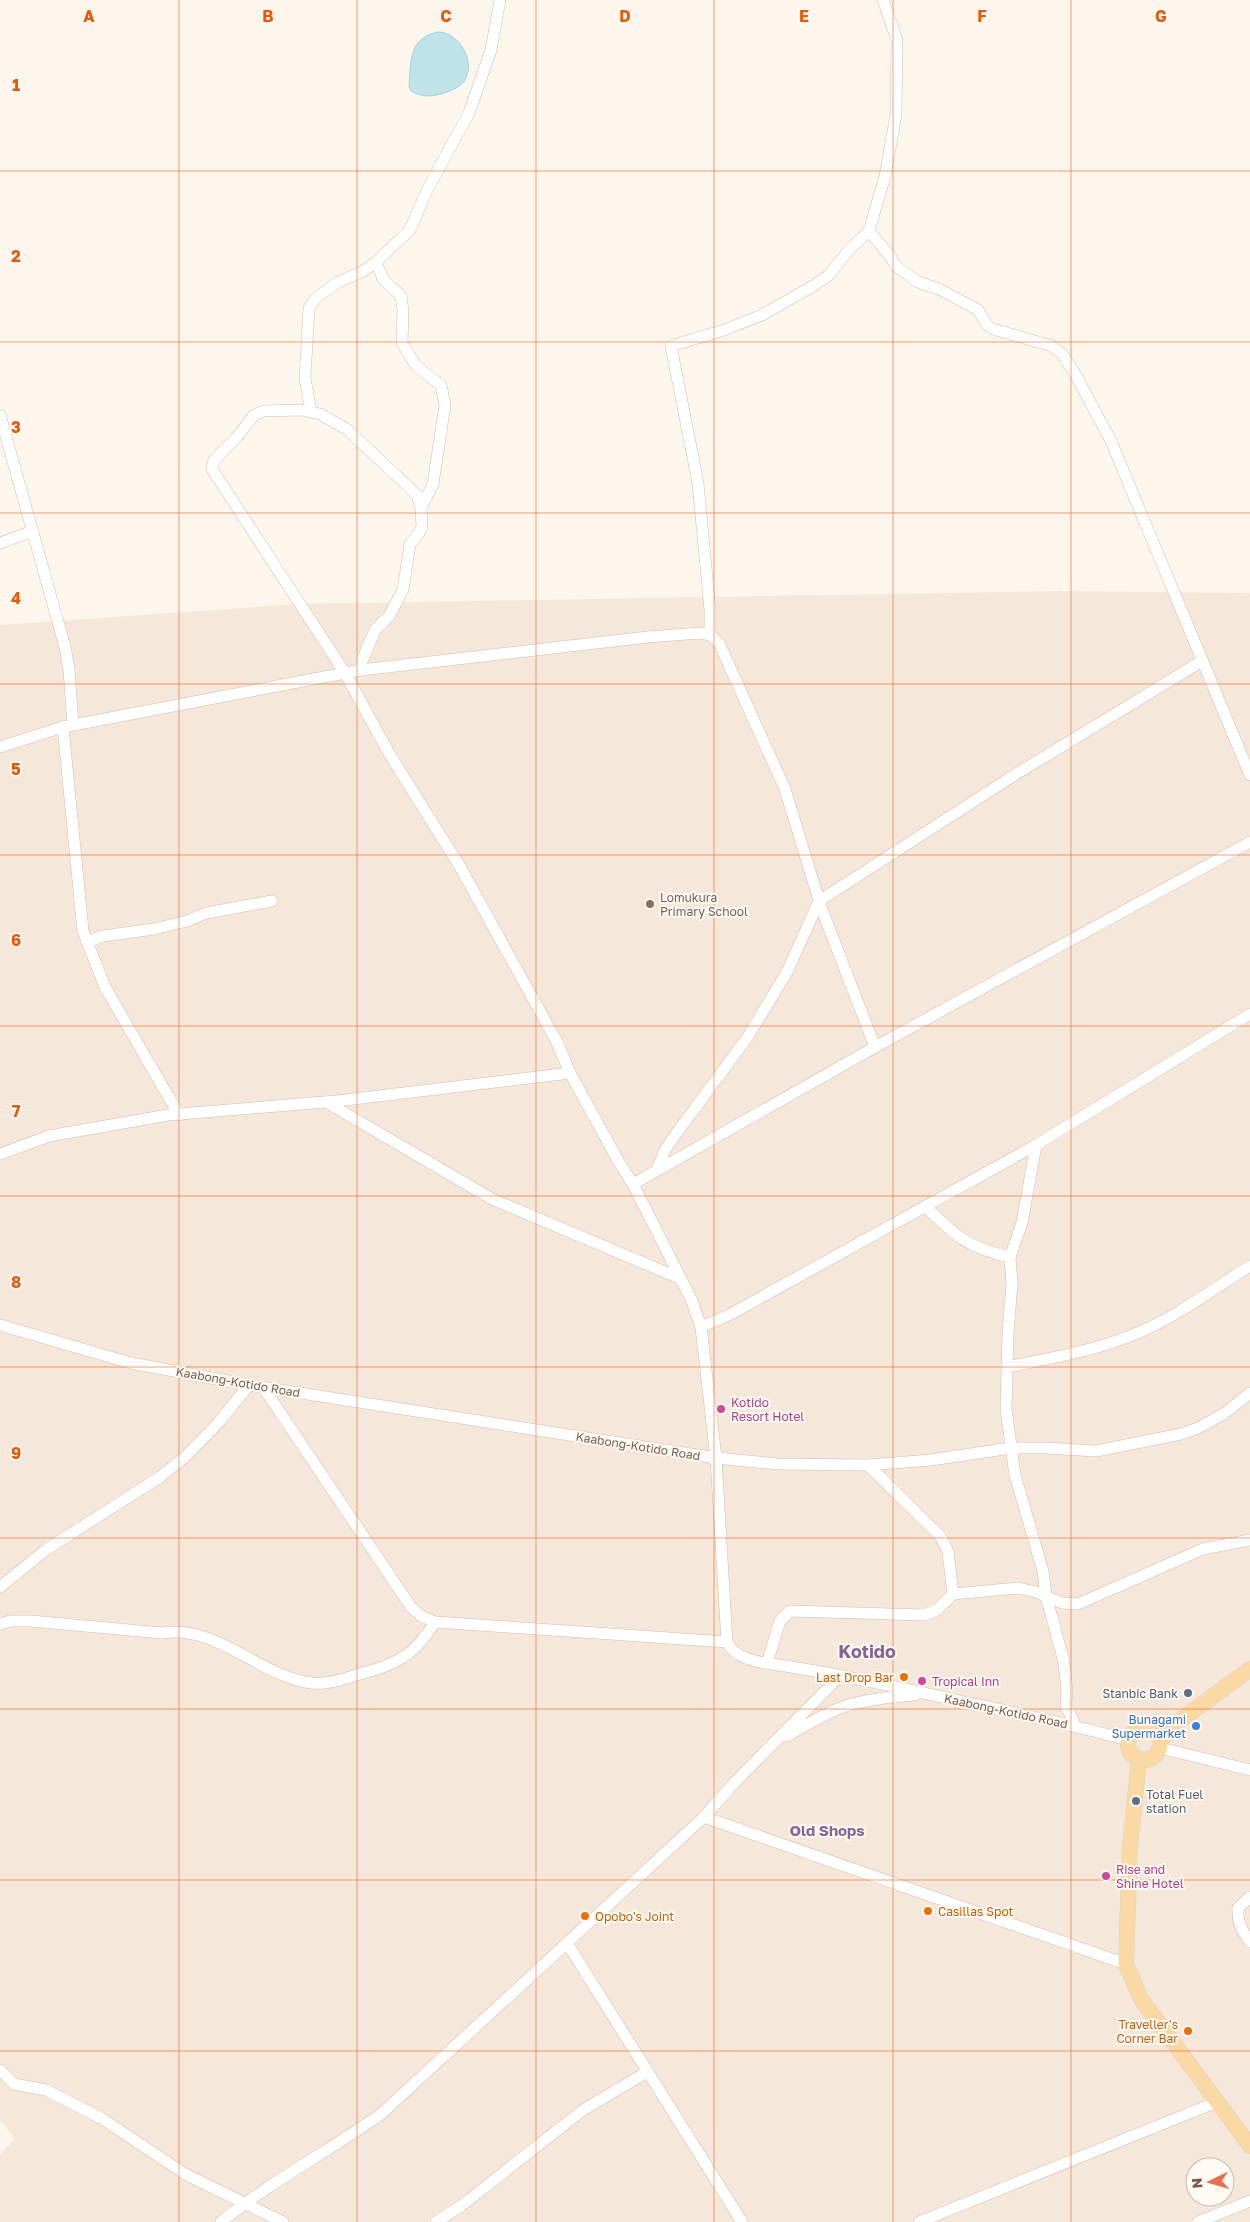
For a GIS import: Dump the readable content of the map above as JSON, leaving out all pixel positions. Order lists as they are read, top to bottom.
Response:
{
  "streets": {
    "street": ["Kaabong-Kotido Road"]
  },
  "districts": ["Kotido", "Old Shops"],
  "places": [
    "Lomukura Primary School",
    "Kotido Resort Hotel",
    "Last Drop Bar",
    "Tropical Inn",
    "Stanbic Bank",
    "Bunagami Supermarket",
    "Total Fuel station",
    "Rise and Shine Hotel",
    "Casillas Spot",
    "Opobo's Joint",
    "Traveller's Corner Bar"
  ],
  "north": "left",
  "grid": {
    "columns": [
      "A",
      "B",
      "C",
      "D",
      "E",
      "F",
      "G"
    ],
    "rows": [
      "1",
      "2",
      "3",
      "4",
      "5",
      "6",
      "7",
      "8",
      "9"
    ]
  }
}
